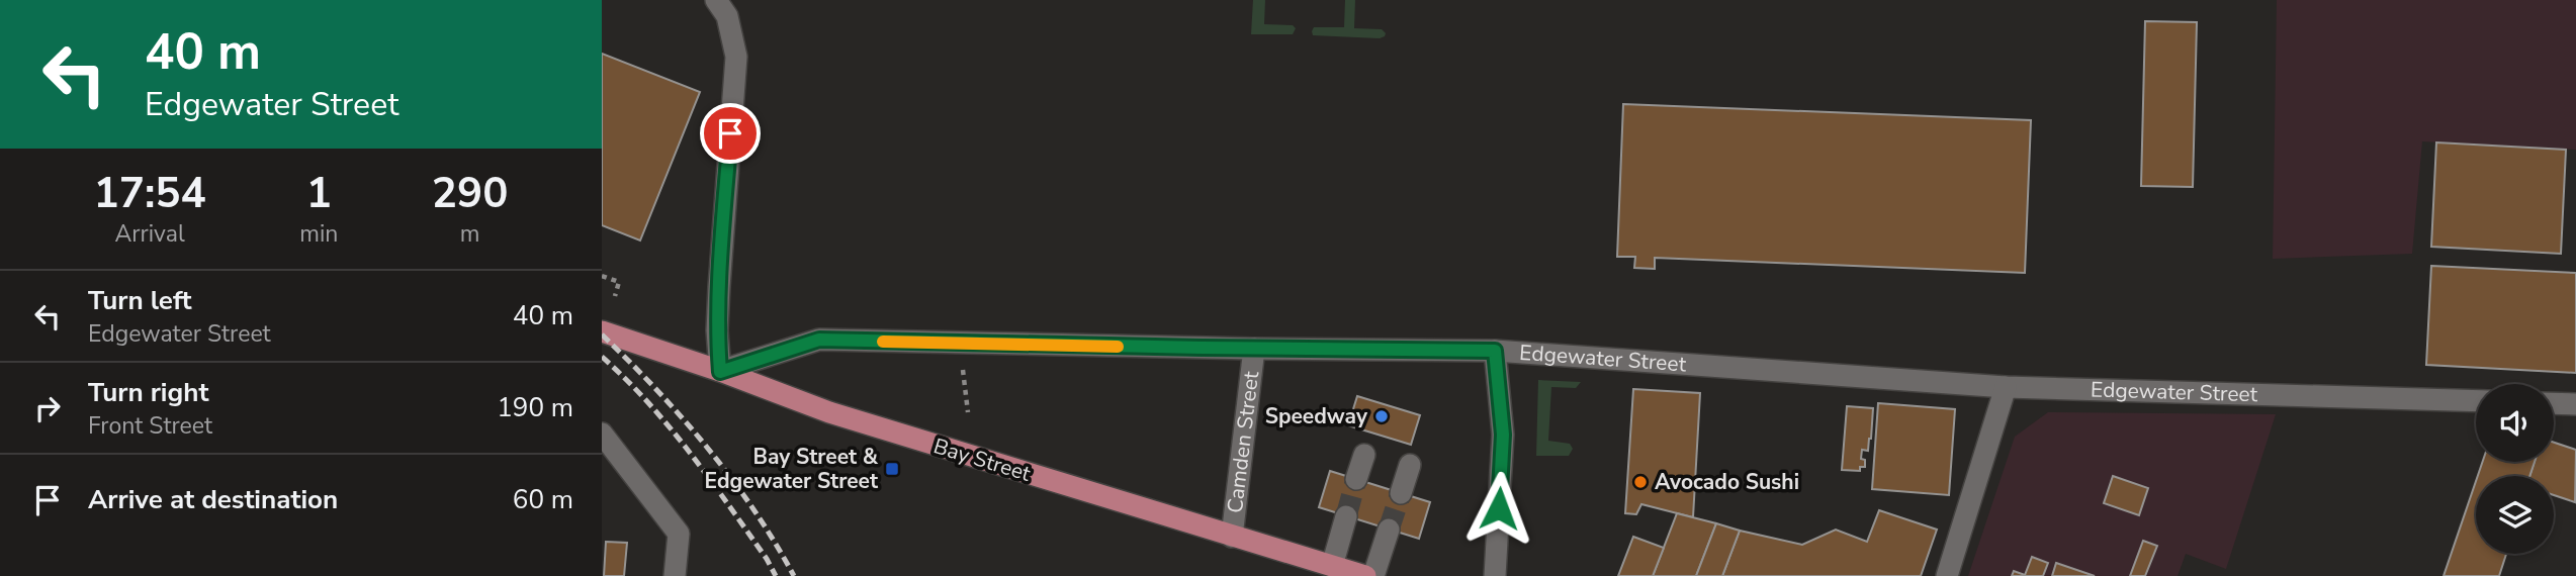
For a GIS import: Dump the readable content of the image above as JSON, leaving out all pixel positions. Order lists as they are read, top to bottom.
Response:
{
  "streets": {
    "main road": ["Bay Street"],
    "street": ["Edgewater Street", "Camden Street"]
  },
  "crossings": [
    ["Edgewater Street", "Camden Street"],
    ["Edgewater Street", "Bay Street"],
    ["Camden Street", "Bay Street"]
  ],
  "places": {
    "other": ["Speedway", "Avocado Sushi"],
    "transit": ["Bay Street & Edgewater Street"]
  },
  "page": {
    "turn": ["40 m", "Edgewater Street"],
    "eta": [
      "17:54",
      "Arrival",
      "1",
      "min",
      "290",
      "m"
    ],
    "list": [
      {
        "name": "Turn left",
        "note": "Edgewater Street",
        "value": "40 m"
      },
      {
        "name": "Turn right",
        "note": "Front Street",
        "value": "190 m"
      },
      {
        "name": "Arrive at destination",
        "value": "60 m"
      }
    ]
  }
}
